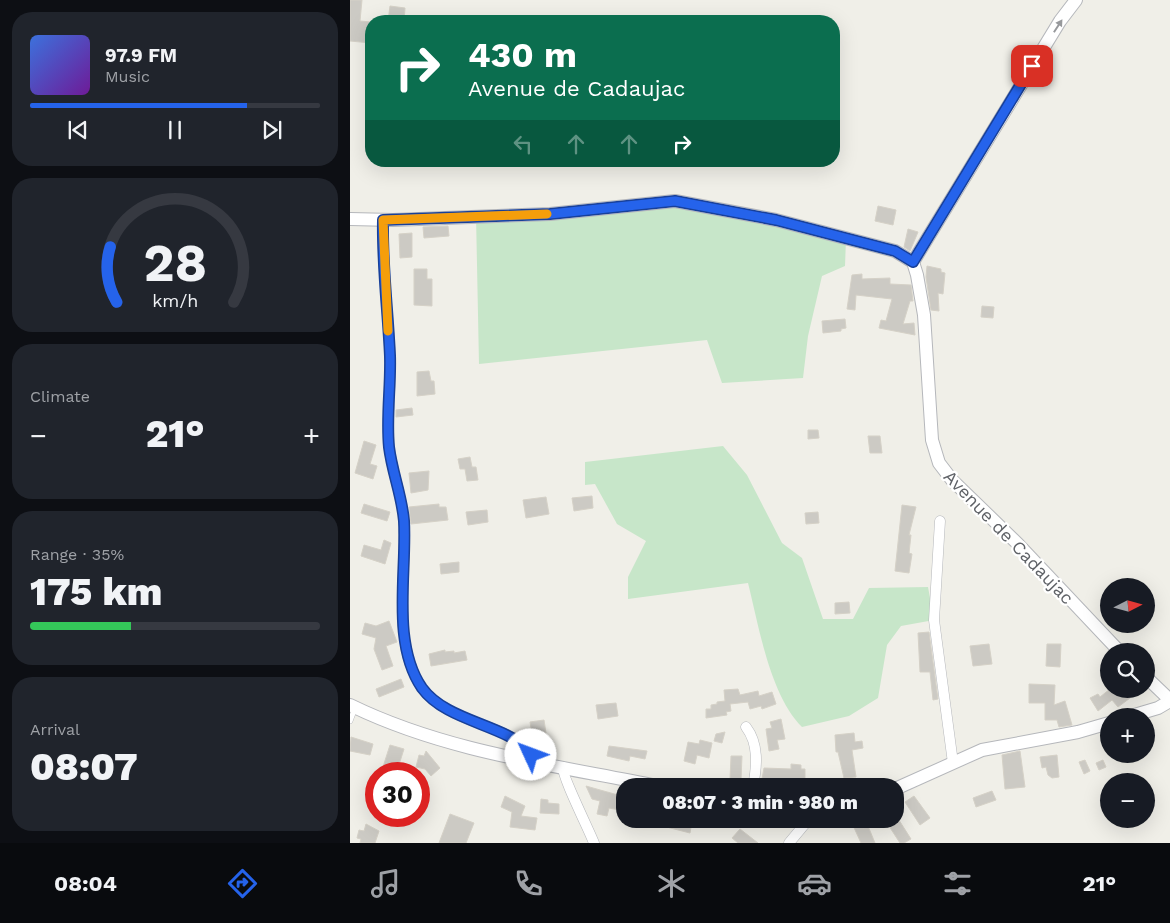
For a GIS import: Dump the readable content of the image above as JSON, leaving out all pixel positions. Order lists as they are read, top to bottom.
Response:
{
  "streets": {
    "street": ["Avenue de Cadaujac"]
  },
  "north": "right",
  "page": {
    "turn": ["430 m", "Avenue de Cadaujac"],
    "song": ["97.9 FM", "Music"],
    "tile": [
      "Climate",
      ["Range · 35%", "175 km"],
      ["Arrival", "08:07"]
    ],
    "heat": ["−", "21°", "+"],
    "map_buttons": ["+", "−"],
    "limit": "30",
    "trip": "08:07 · 3 min · 980 m",
    "tabs": ["08:04", "21°"],
    "gauge": ["28", "km/h"]
  }
}
